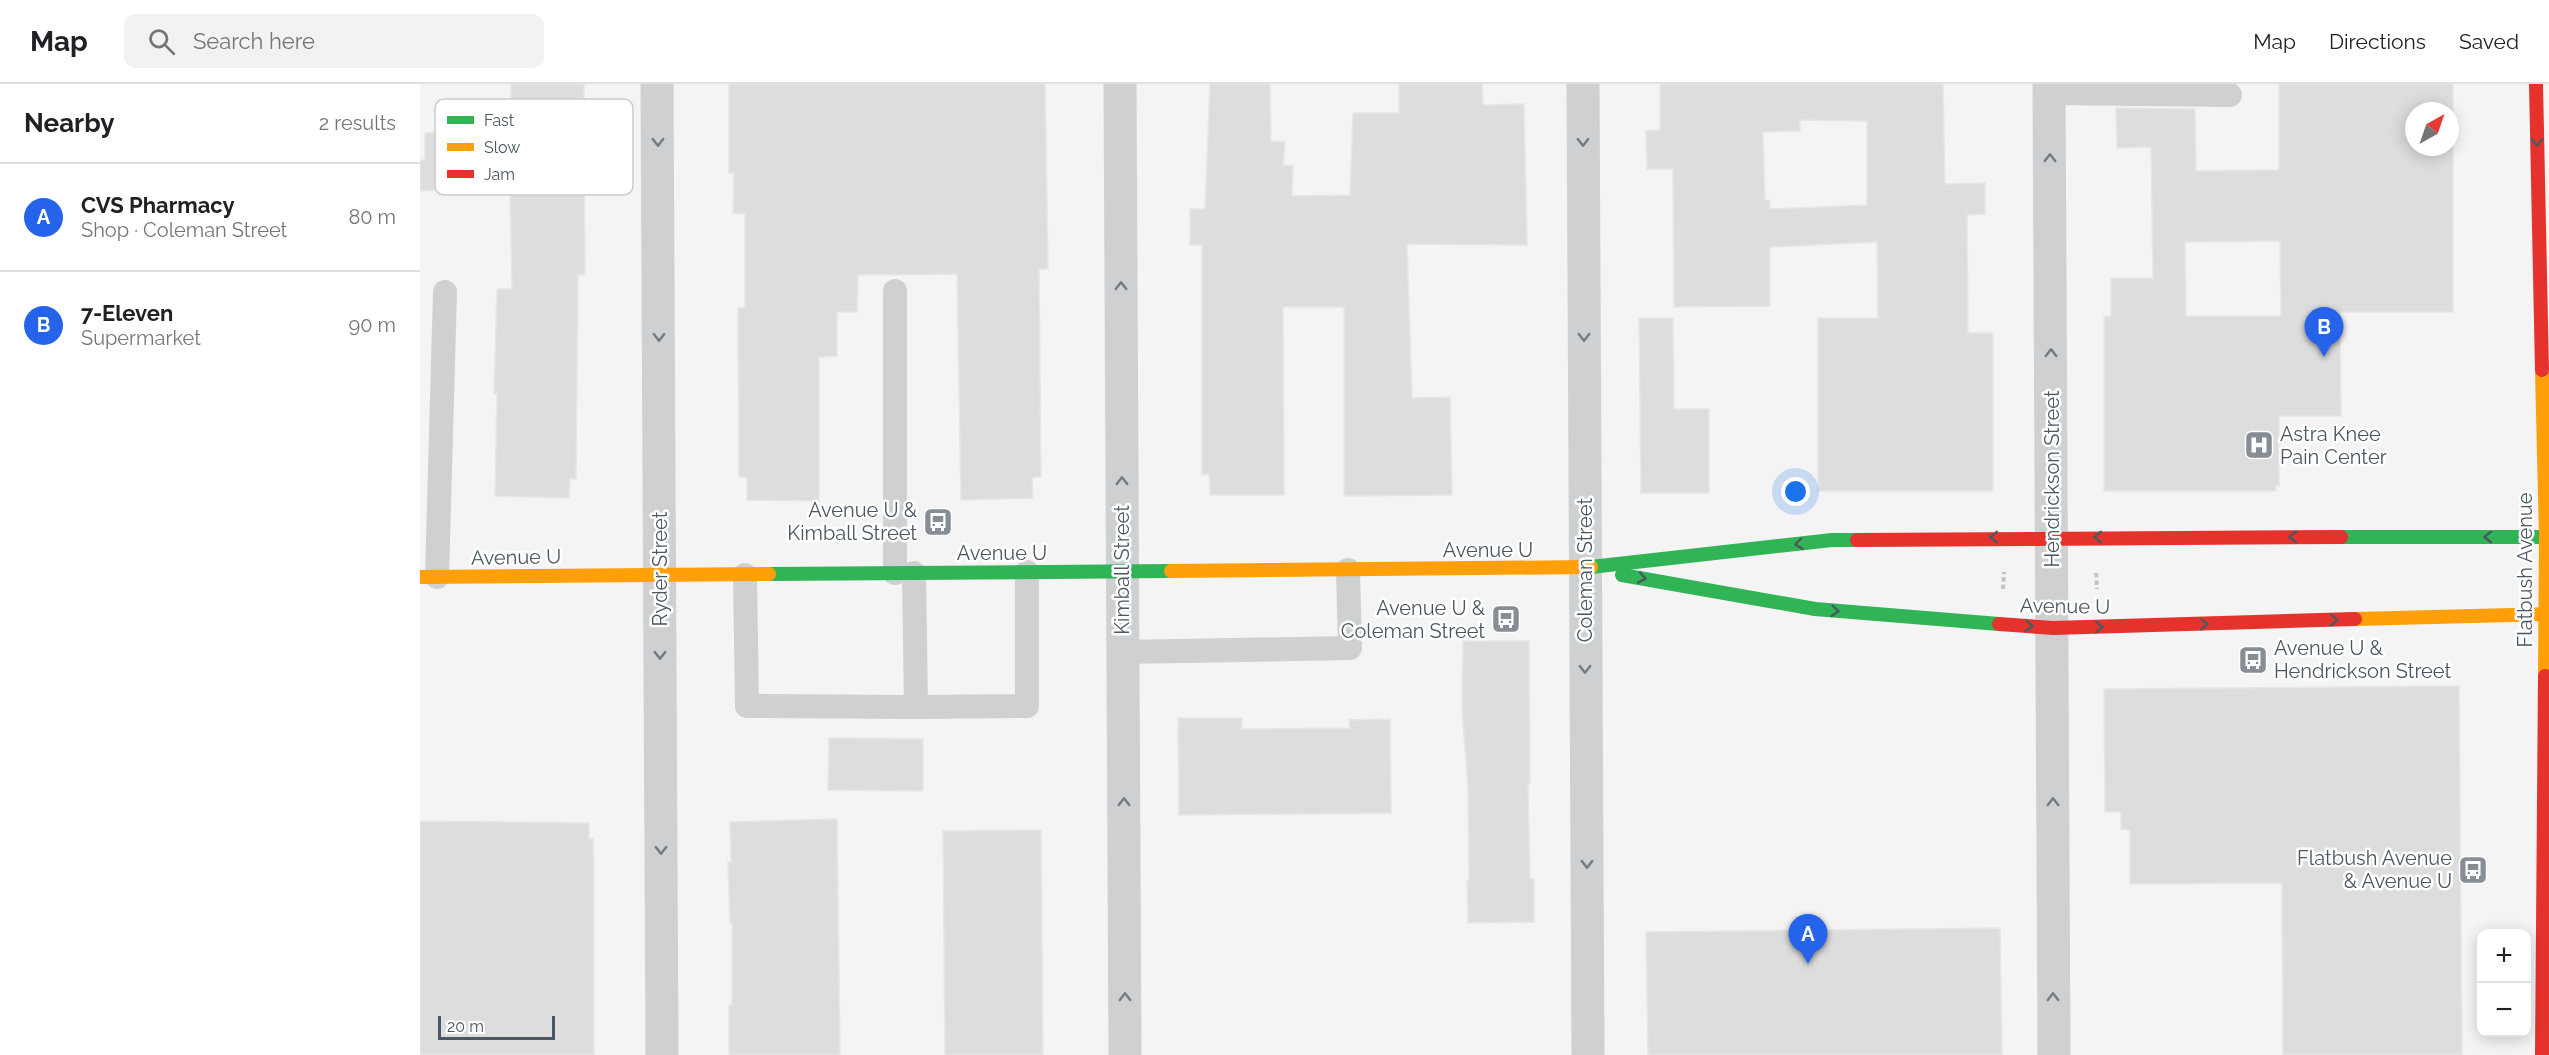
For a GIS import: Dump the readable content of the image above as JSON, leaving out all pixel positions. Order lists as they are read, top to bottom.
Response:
{
  "streets": {
    "main road": ["Avenue U", "Flatbush Avenue"],
    "street": [
      "Hendrickson Street",
      "Ryder Street",
      "Kimball Street",
      "Coleman Street"
    ]
  },
  "crossings": [
    ["Hendrickson Street", "Avenue U"],
    ["Avenue U", "Ryder Street"],
    ["Avenue U", "Kimball Street"],
    ["Avenue U", "Coleman Street"],
    ["Avenue U", "Flatbush Avenue"]
  ],
  "one_way": [
    "Hendrickson Street",
    "Ryder Street",
    "Kimball Street",
    "Coleman Street",
    "Flatbush Avenue"
  ],
  "places": {
    "hospital": ["Astra Knee Pain Center"],
    "bus stop": [
      "Avenue U & Kimball Street",
      "Avenue U & Coleman Street",
      "Avenue U & Hendrickson Street",
      "Flatbush Avenue & Avenue U"
    ]
  },
  "legend": ["Fast", "Slow", "Jam"],
  "scale_bar": "20 m",
  "north": "top right",
  "page": {
    "header": "Map",
    "search": "Search here",
    "nav": ["Map", "Directions", "Saved"],
    "heading": ["Nearby", "2 results"],
    "list": [
      {
        "mark": "A",
        "name": "CVS Pharmacy",
        "note": "Shop · Coleman Street",
        "value": "80 m"
      },
      {
        "mark": "B",
        "name": "7-Eleven",
        "note": "Supermarket",
        "value": "90 m"
      }
    ],
    "pins": ["B", "A"],
    "map_buttons": ["+", "−"],
    "scale": "20 m"
  }
}
